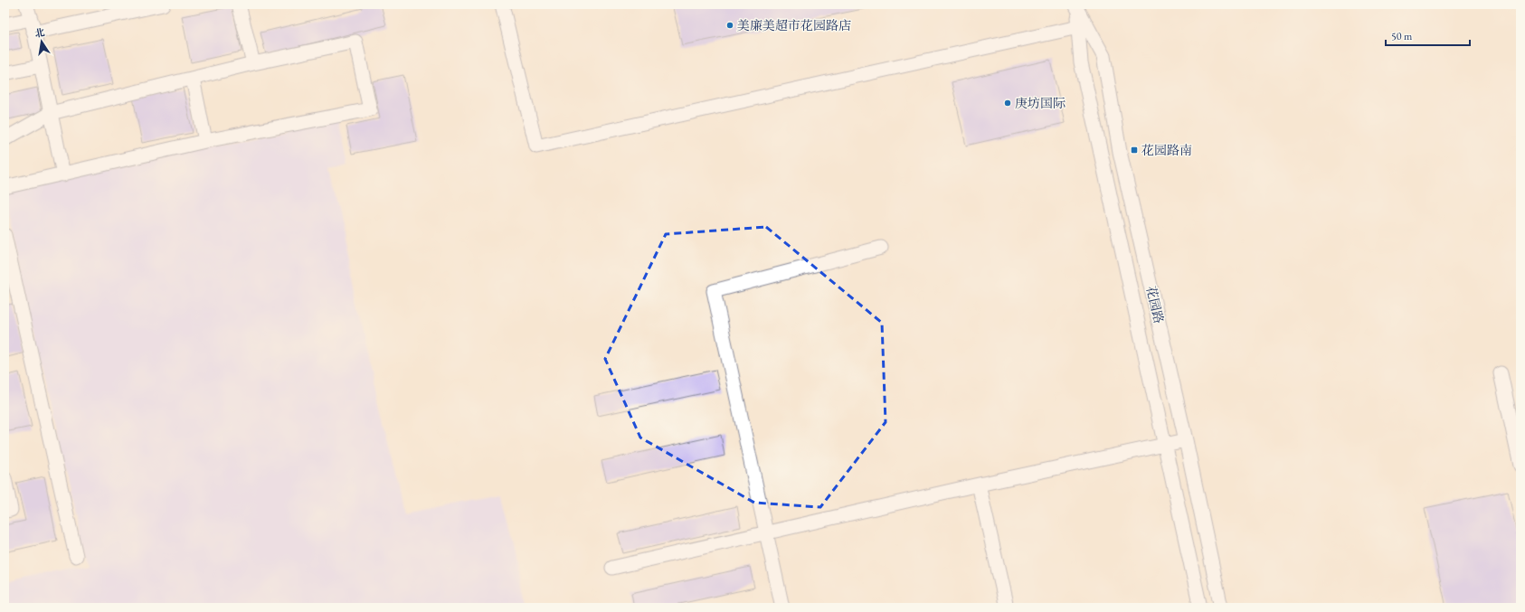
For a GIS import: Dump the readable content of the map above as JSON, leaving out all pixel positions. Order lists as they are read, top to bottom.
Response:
{
  "streets": {
    "street": ["花园路"]
  },
  "places": {
    "other": ["美廉美超市花园路店", "庚坊国际"],
    "transit": ["花园路南"]
  },
  "scale_bar": "50 m",
  "north": "top"
}
